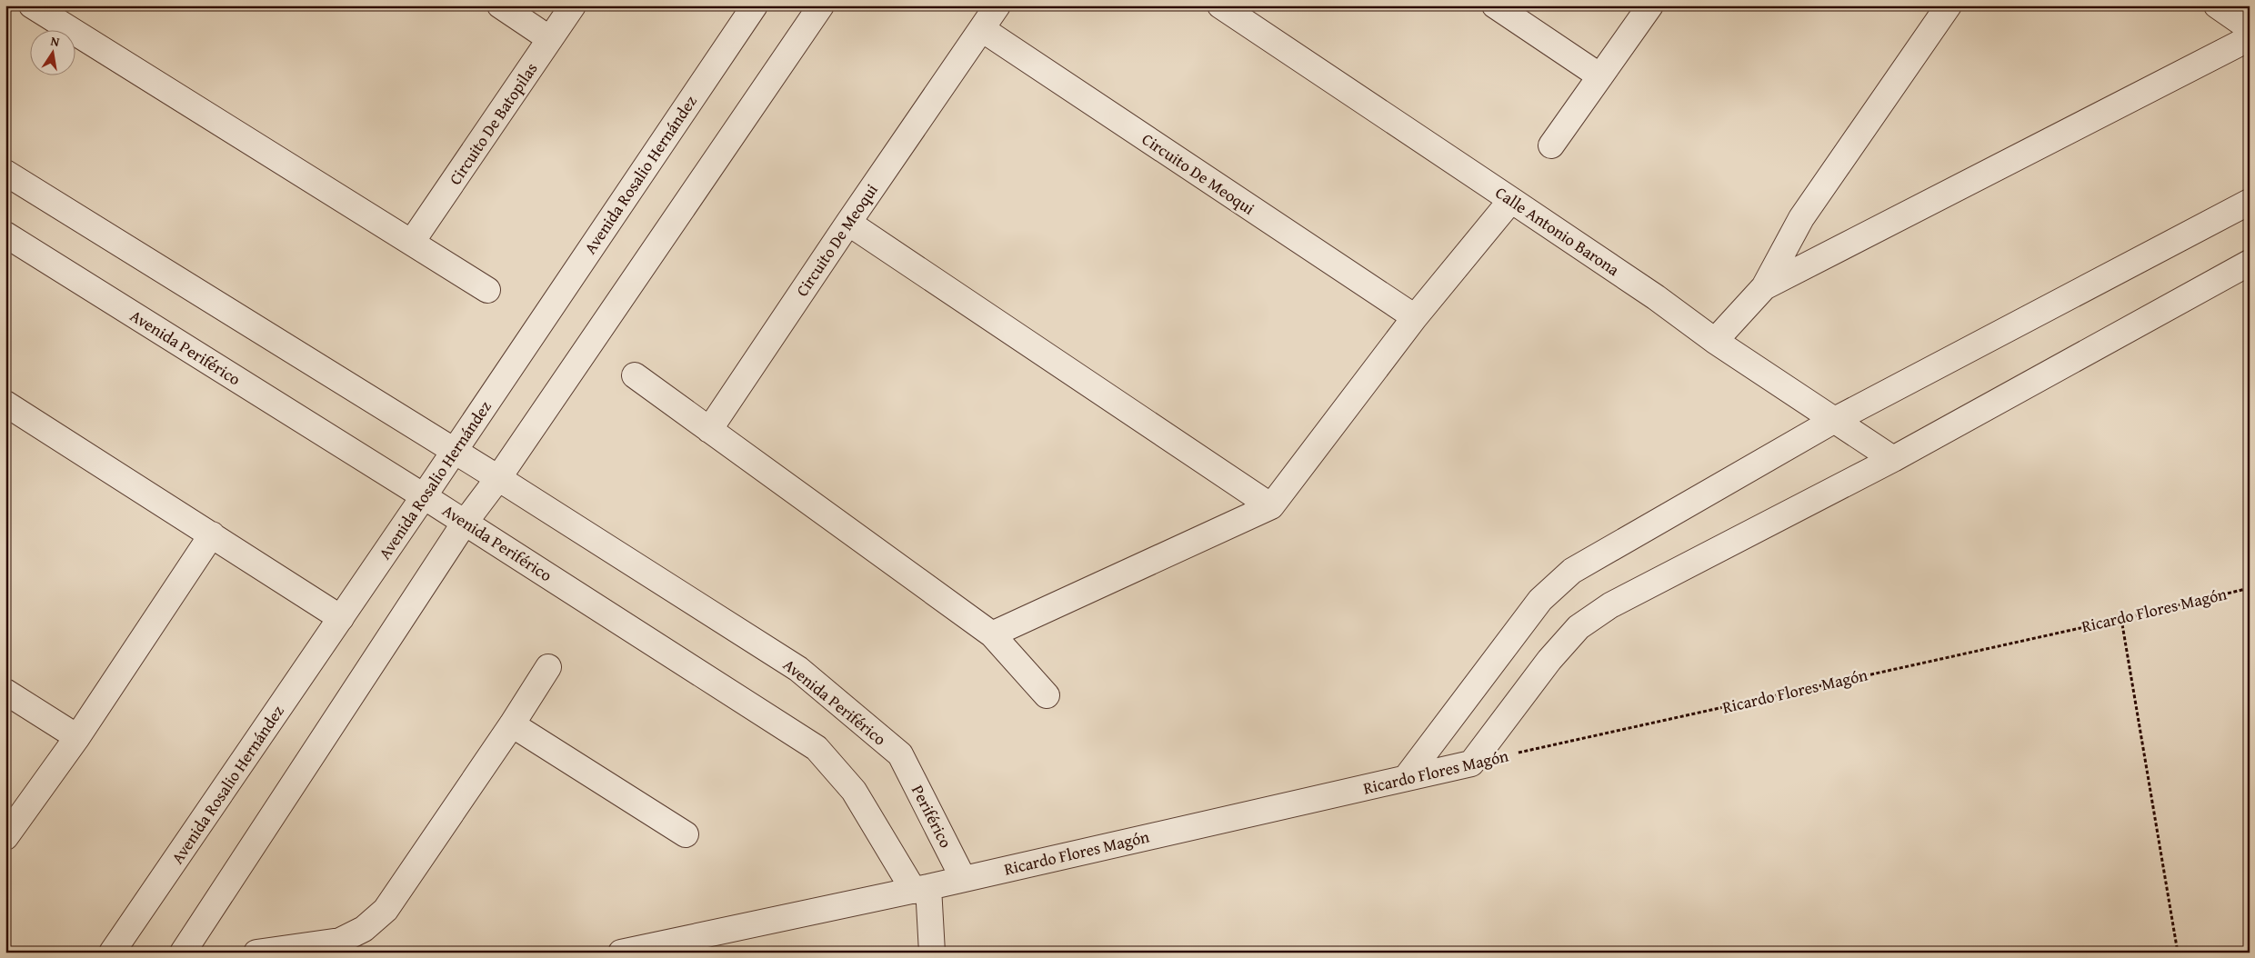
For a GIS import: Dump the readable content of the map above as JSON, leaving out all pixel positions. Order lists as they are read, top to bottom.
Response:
{
  "streets": {
    "street": [
      "Circuito De Batopilas",
      "Circuito De Meoqui",
      "Avenida Rosalio Hernández",
      "Calle Antonio Barona",
      "Avenida Periférico",
      "Ricardo Flores Magón",
      "Periférico"
    ]
  },
  "crossings": [
    ["Avenida Rosalio Hernández", "Avenida Periférico"],
    ["Calle Antonio Barona", "Ricardo Flores Magón"],
    ["Avenida Periférico", "Ricardo Flores Magón"],
    ["Avenida Periférico", "Periférico"],
    ["Ricardo Flores Magón", "Periférico"]
  ],
  "north": "top"
}
